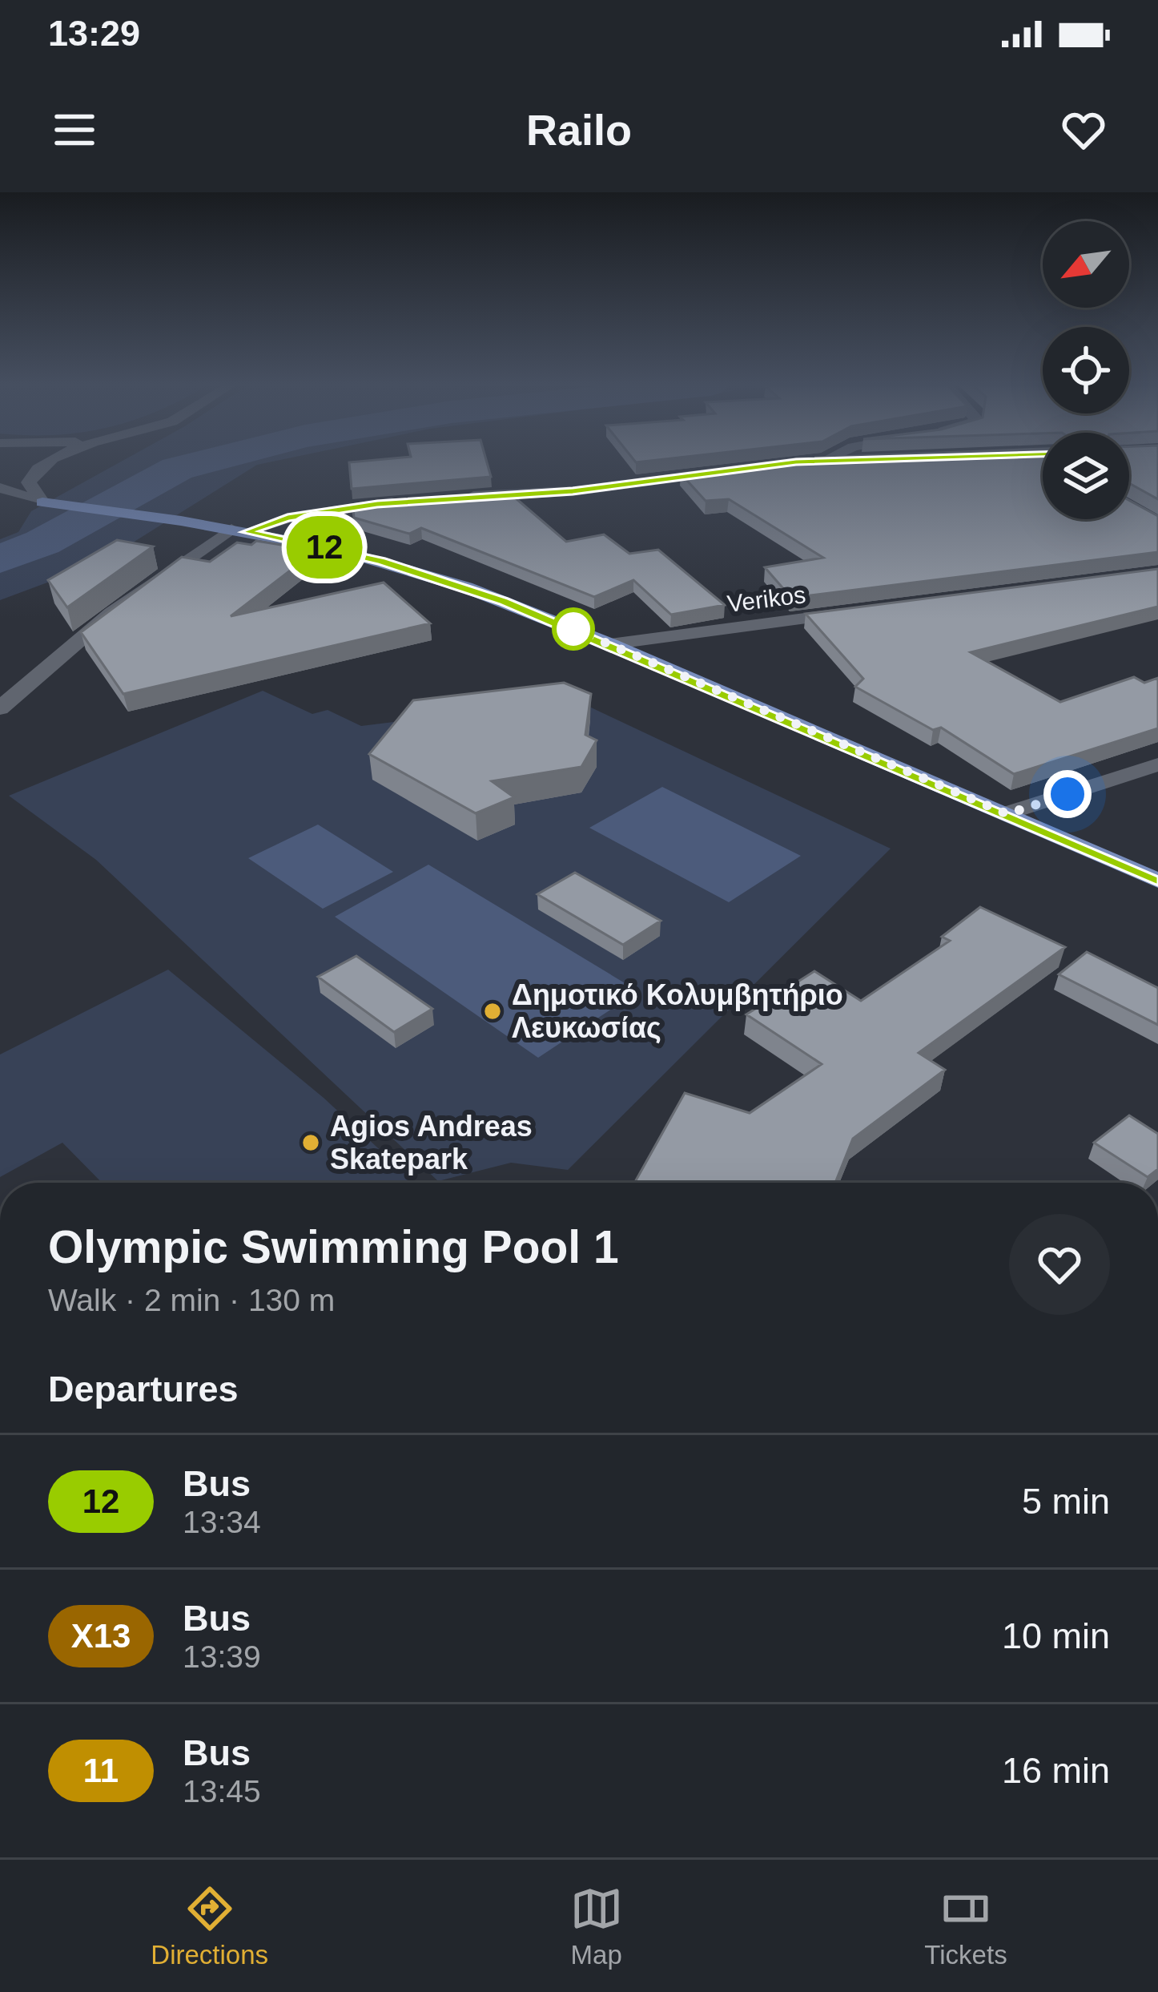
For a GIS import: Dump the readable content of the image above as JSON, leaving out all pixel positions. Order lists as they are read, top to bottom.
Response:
{
  "streets": {
    "street": ["Verikos"]
  },
  "places": ["Δημοτικό Κολυμβητήριο Λευκωσίας", "Agios Andreas Skatepark"],
  "lines": ["bus line 12"],
  "north": "bottom left",
  "page": {
    "status": "13:29",
    "header": "Railo",
    "on_map": "12",
    "heading": [
      ["Olympic Swimming Pool 1", "Walk · 2 min · 130 m"],
      "Departures"
    ],
    "list": [
      {
        "mark": "12",
        "name": "Bus",
        "note": "13:34",
        "value": "5 min"
      },
      {
        "mark": "X13",
        "name": "Bus",
        "note": "13:39",
        "value": "10 min"
      },
      {
        "mark": "11",
        "name": "Bus",
        "note": "13:45",
        "value": "16 min"
      }
    ],
    "tabs": ["Directions", "Map", "Tickets"]
  }
}
